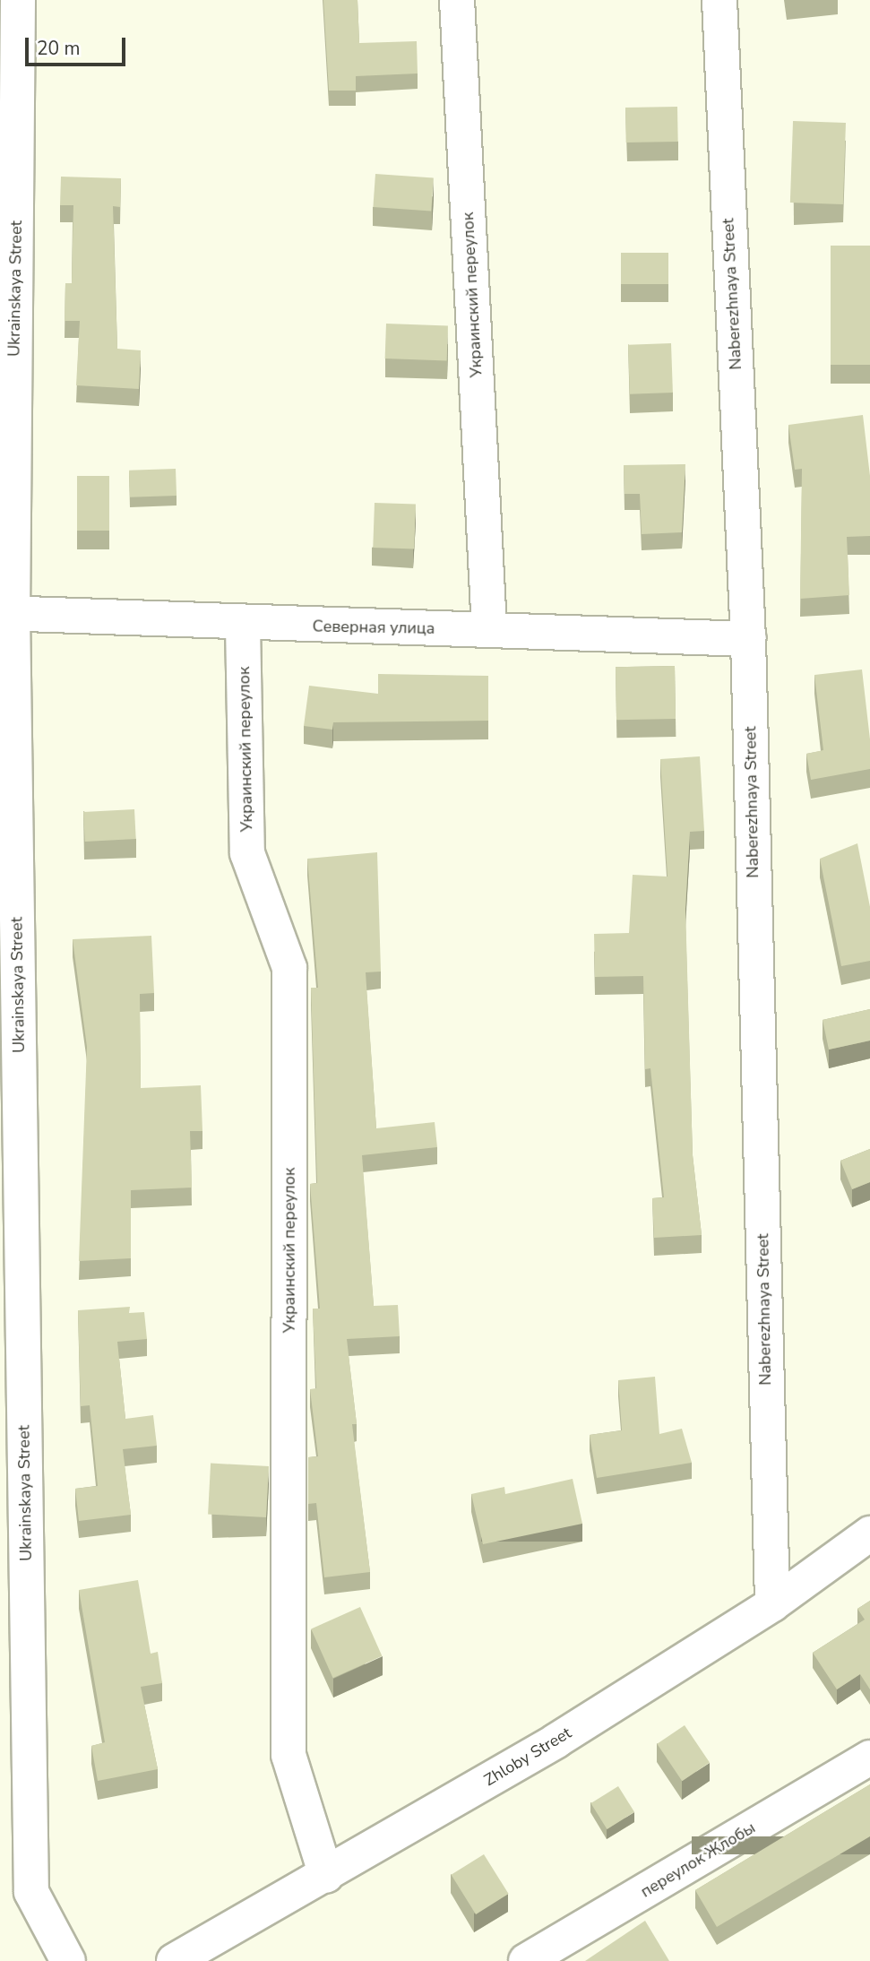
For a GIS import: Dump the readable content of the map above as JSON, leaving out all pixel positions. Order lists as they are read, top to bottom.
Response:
{
  "streets": {
    "street": [
      "Ukrainskaya Street",
      "Naberezhnaya Street",
      "Украинский переулок",
      "Северная улица",
      "Zhloby Street",
      "переулок Жлобы"
    ]
  },
  "crossings": [
    ["Ukrainskaya Street", "Северная улица"],
    ["Naberezhnaya Street", "Северная улица"],
    ["Naberezhnaya Street", "Zhloby Street"],
    ["Украинский переулок", "Северная улица"],
    ["Украинский переулок", "Zhloby Street"]
  ],
  "scale_bar": "20 m"
}
